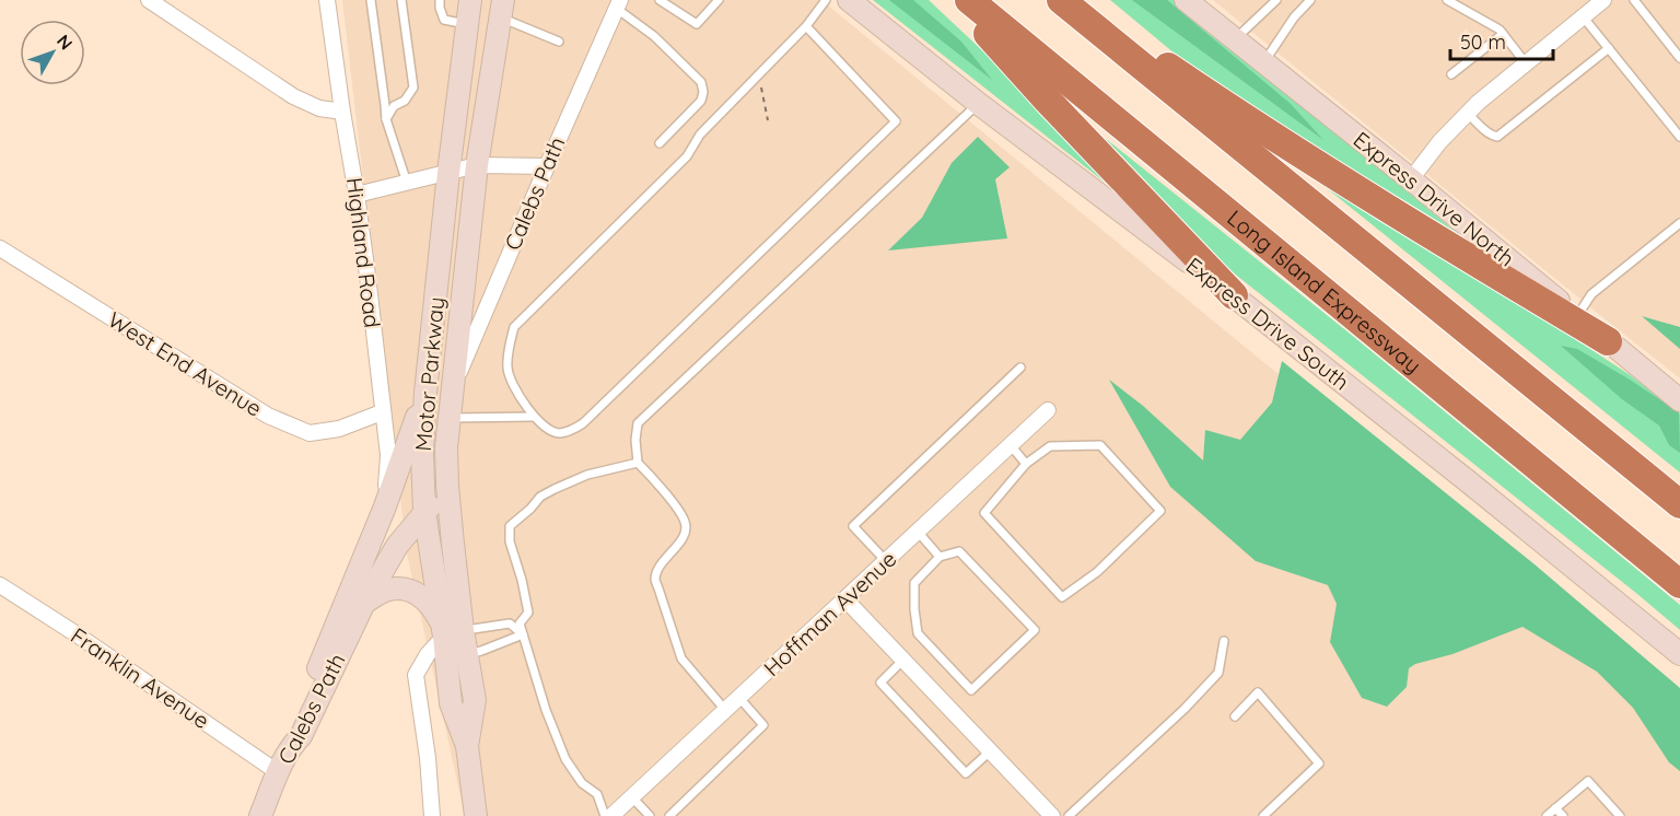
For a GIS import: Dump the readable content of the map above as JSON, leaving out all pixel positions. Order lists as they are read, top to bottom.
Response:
{
  "streets": {
    "highway": ["Long Island Expressway"],
    "main road": [
      "Calebs Path",
      "Express Drive North",
      "Express Drive South",
      "Motor Parkway"
    ],
    "street": [
      "Highland Road",
      "West End Avenue",
      "Hoffman Avenue",
      "Franklin Avenue"
    ]
  },
  "crossings": [
    ["Calebs Path", "Motor Parkway"],
    ["Calebs Path", "Franklin Avenue"],
    ["Highland Road", "West End Avenue"]
  ],
  "scale_bar": "50 m",
  "north": "top right"
}
